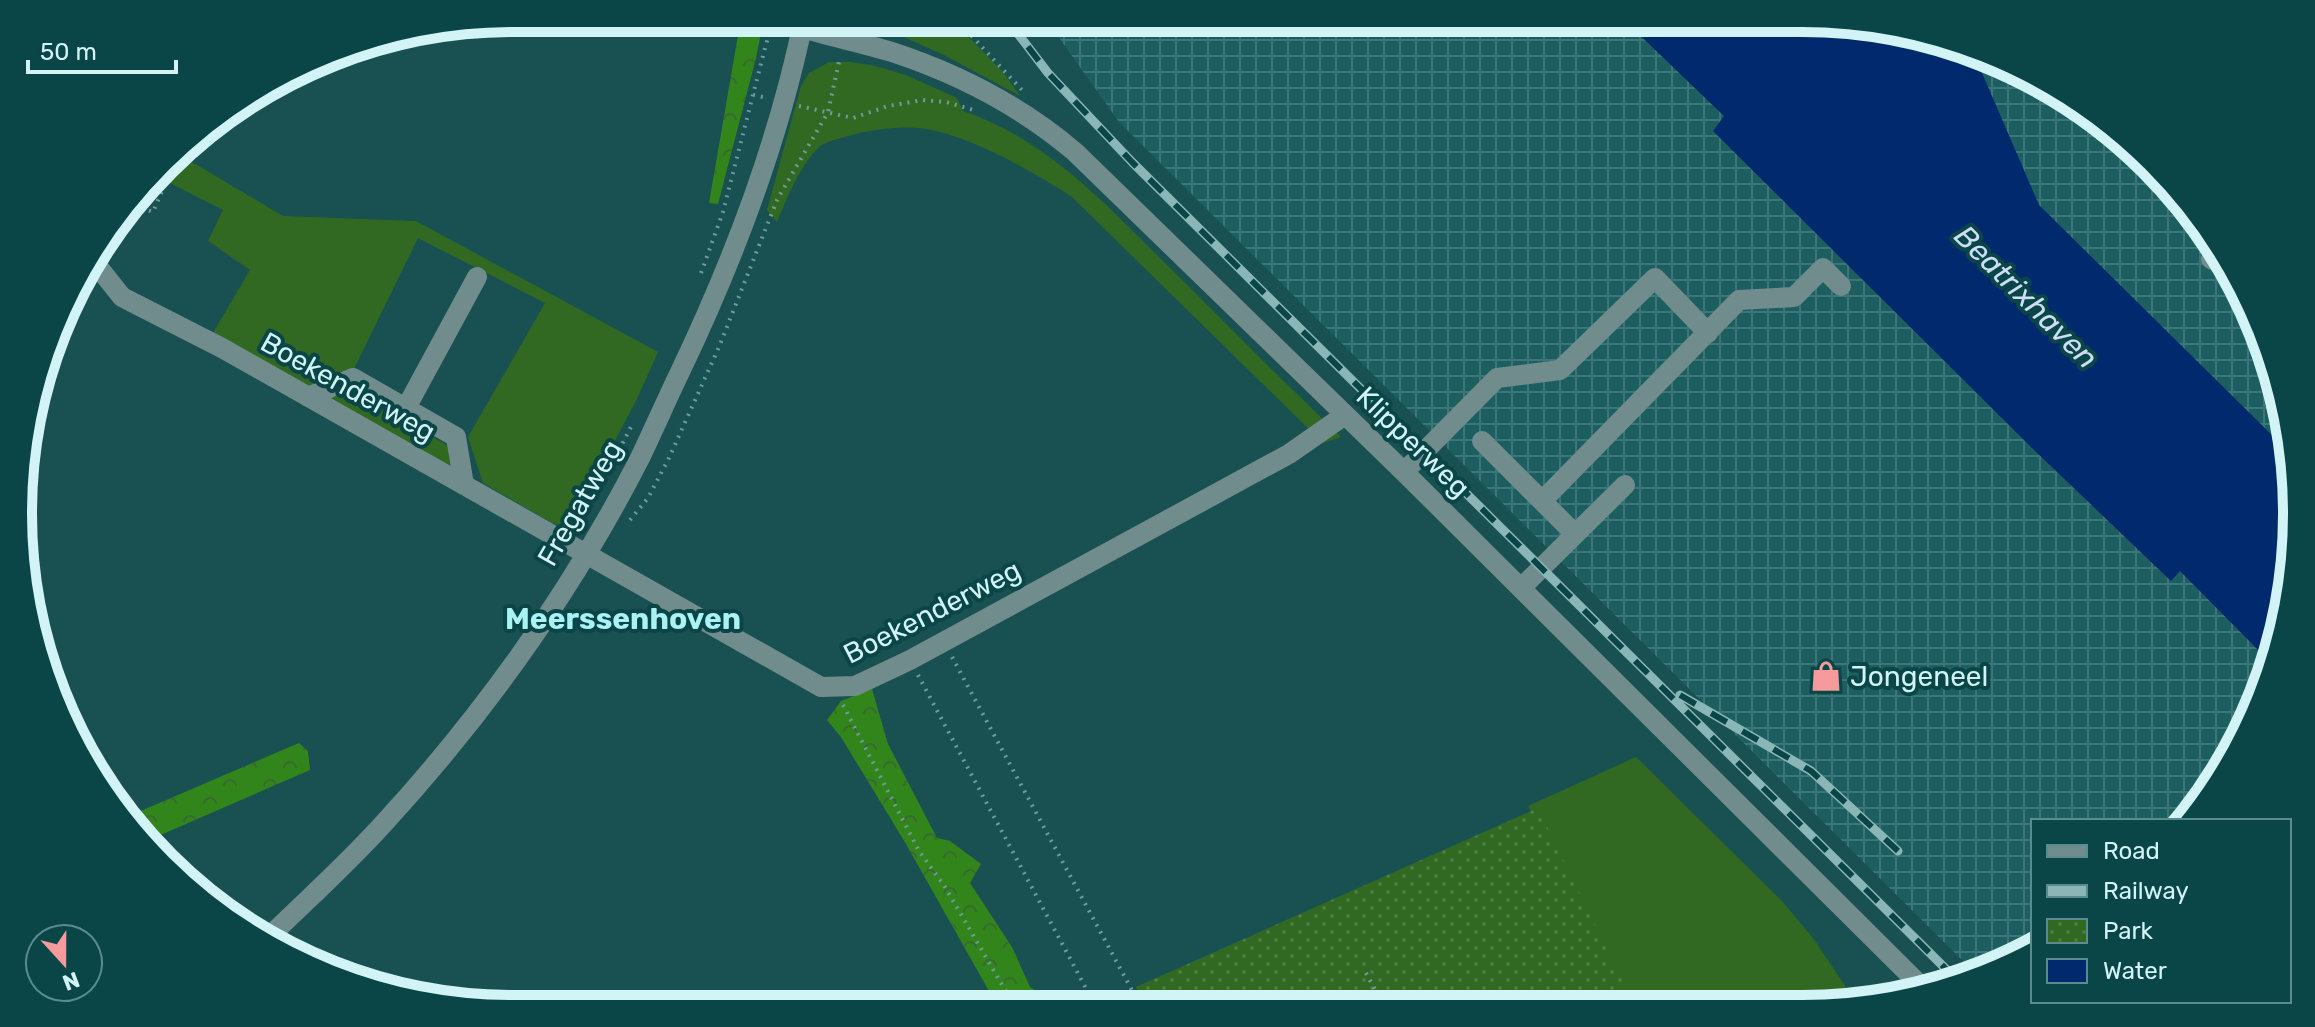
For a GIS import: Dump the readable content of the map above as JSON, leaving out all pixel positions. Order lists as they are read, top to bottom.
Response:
{
  "streets": {
    "street": ["Boekenderweg", "Klipperweg", "Fregatweg"]
  },
  "crossings": [
    ["Boekenderweg", "Klipperweg"],
    ["Boekenderweg", "Fregatweg"]
  ],
  "districts": ["Meerssenhoven"],
  "water": ["Beatrixhaven"],
  "places": {
    "shop": ["Jongeneel"]
  },
  "legend": [
    "Road",
    "Railway",
    "Park",
    "Water"
  ],
  "scale_bar": "50 m",
  "north": "bottom"
}
